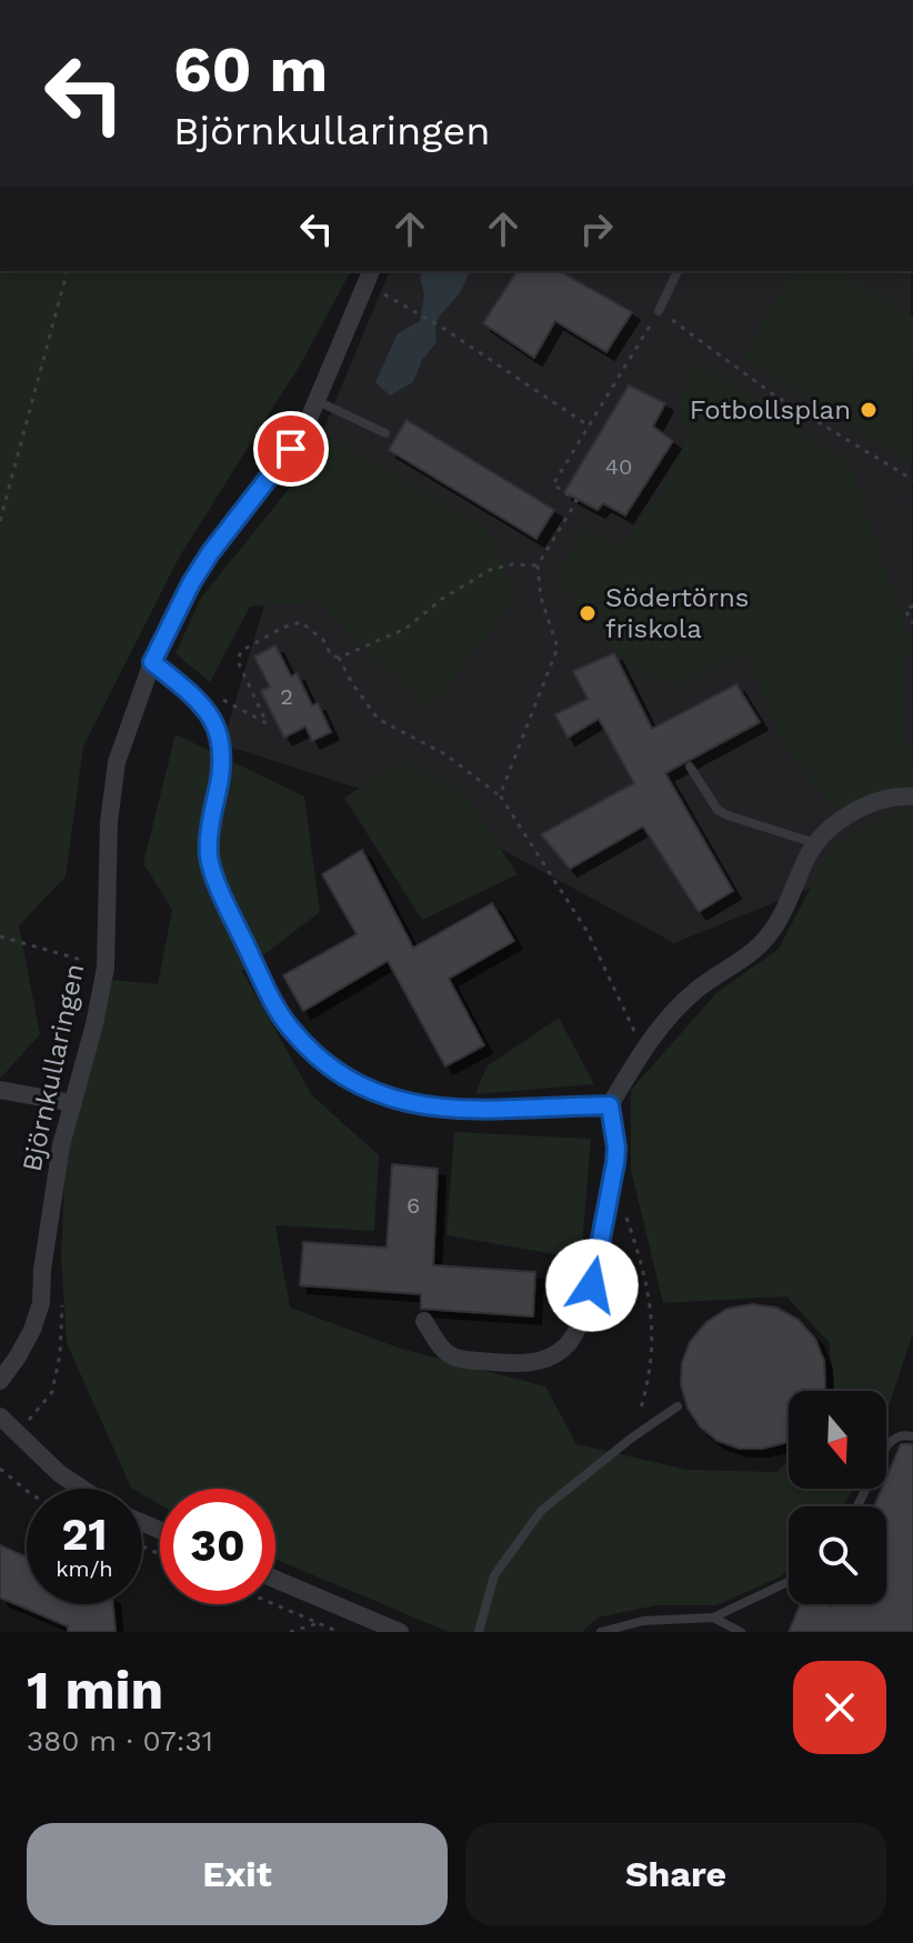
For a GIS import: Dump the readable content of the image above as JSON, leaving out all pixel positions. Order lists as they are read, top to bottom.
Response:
{
  "streets": {
    "street": ["Björnkullaringen"]
  },
  "places": ["Fotbollsplan", "Södertörns friskola"],
  "house_numbers": ["40", "2", "6"],
  "north": "bottom",
  "page": {
    "turn": ["60 m", "Björnkullaringen"],
    "speed": "21 km/h",
    "limit": "30",
    "heading": ["1 min", "380 m · 07:31"],
    "buttons": ["Exit", "Share"]
  }
}
